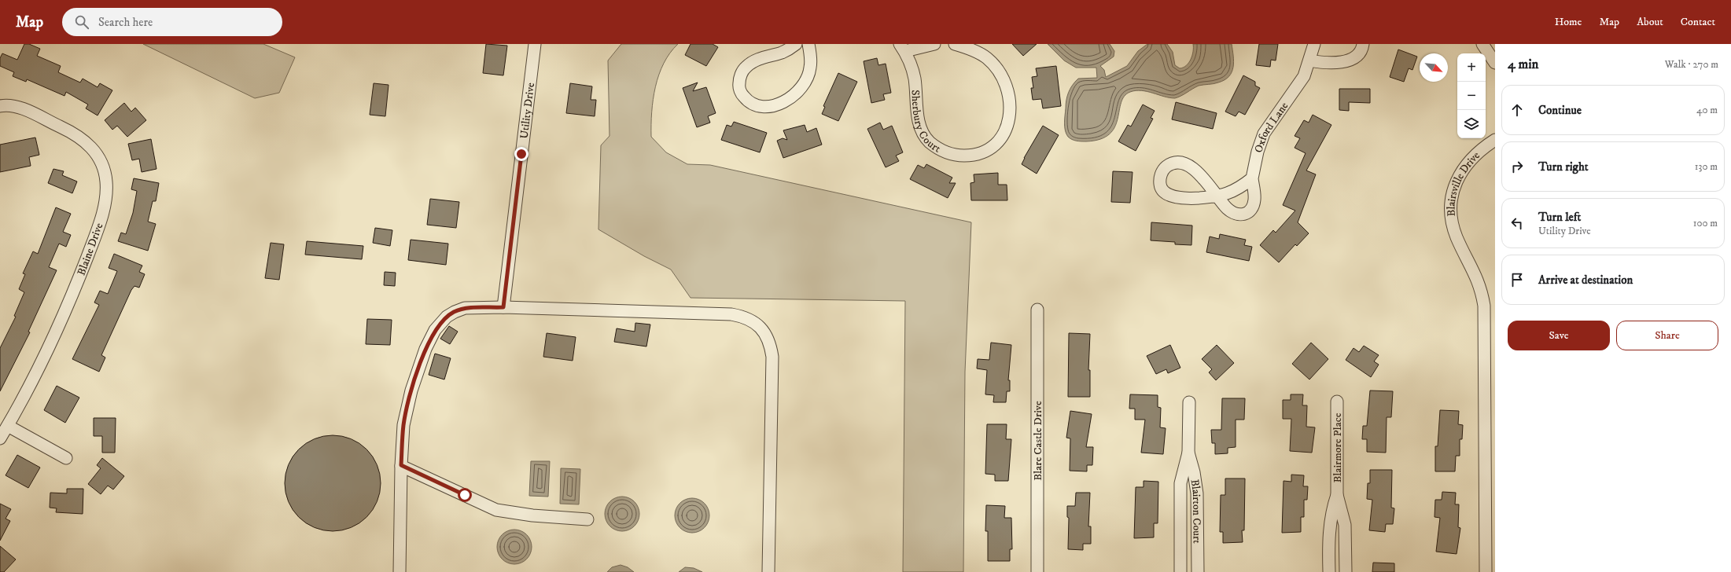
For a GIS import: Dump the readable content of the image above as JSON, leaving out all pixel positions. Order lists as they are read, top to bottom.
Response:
{
  "streets": {
    "street": [
      "Utility Drive",
      "Sherbury Court",
      "Oxford Lane",
      "Blairsville Drive",
      "Blaine Drive",
      "Blare Castle Drive",
      "Blairmore Place",
      "Blairton Court"
    ]
  },
  "north": "bottom right",
  "page": {
    "header": "Map",
    "search": "Search here",
    "nav": [
      "Home",
      "Map",
      "About",
      "Contact"
    ],
    "heading": ["4 min", "Walk · 270 m"],
    "map_buttons": ["+", "−"],
    "list": [
      ["Continue", "40 m"],
      ["Turn right", "130 m"],
      ["Turn left", "Utility Drive", "100 m"],
      "Arrive at destination"
    ],
    "buttons": ["Save", "Share"]
  }
}
